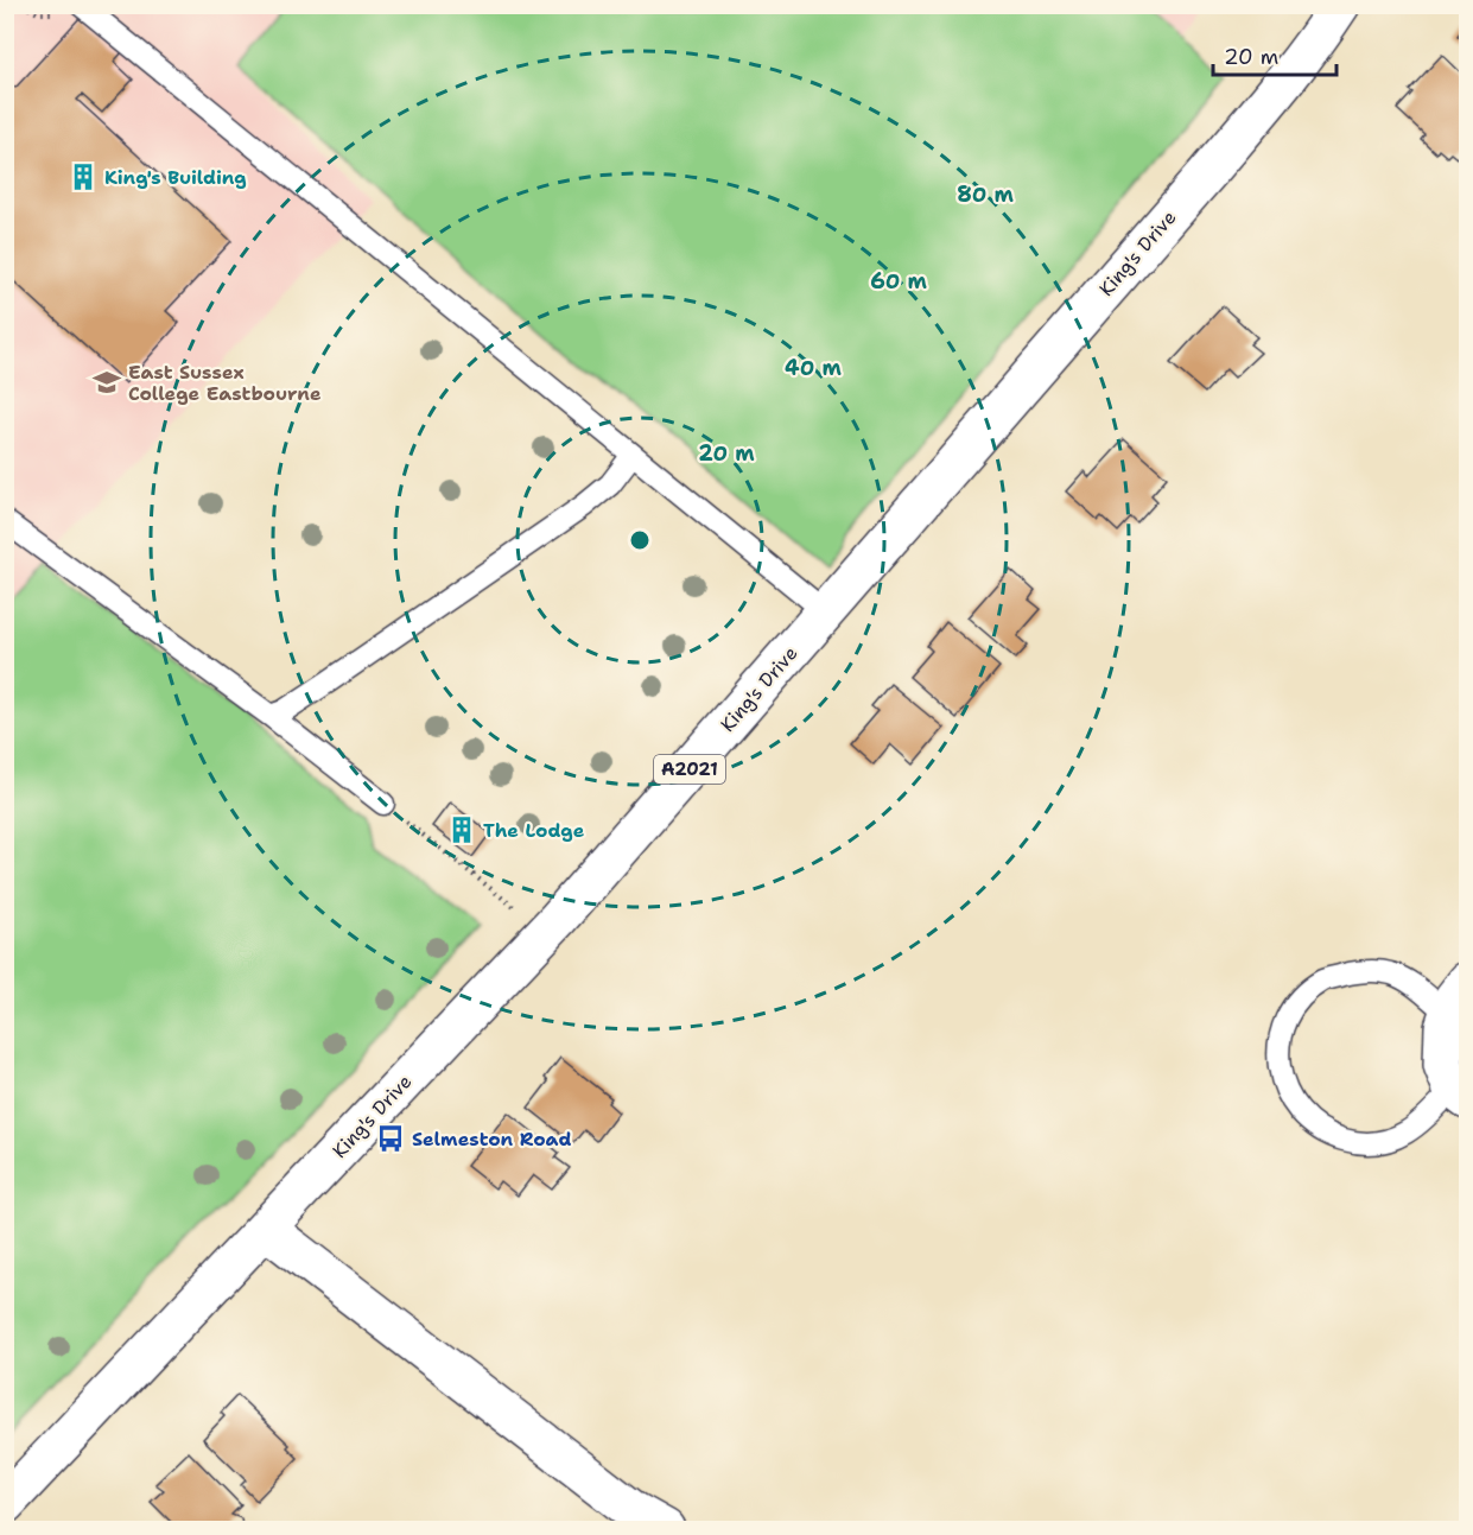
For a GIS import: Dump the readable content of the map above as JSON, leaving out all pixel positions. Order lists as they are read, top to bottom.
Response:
{
  "streets": {
    "main road": ["King's Drive", "A2021"]
  },
  "places": {
    "building": ["King's Building", "The Lodge"],
    "school or university": ["East Sussex College Eastbourne"],
    "bus stop": ["Selmeston Road"]
  },
  "scale_bar": "20 m",
  "rings": [
    "80 m",
    "60 m",
    "40 m",
    "20 m"
  ]
}
